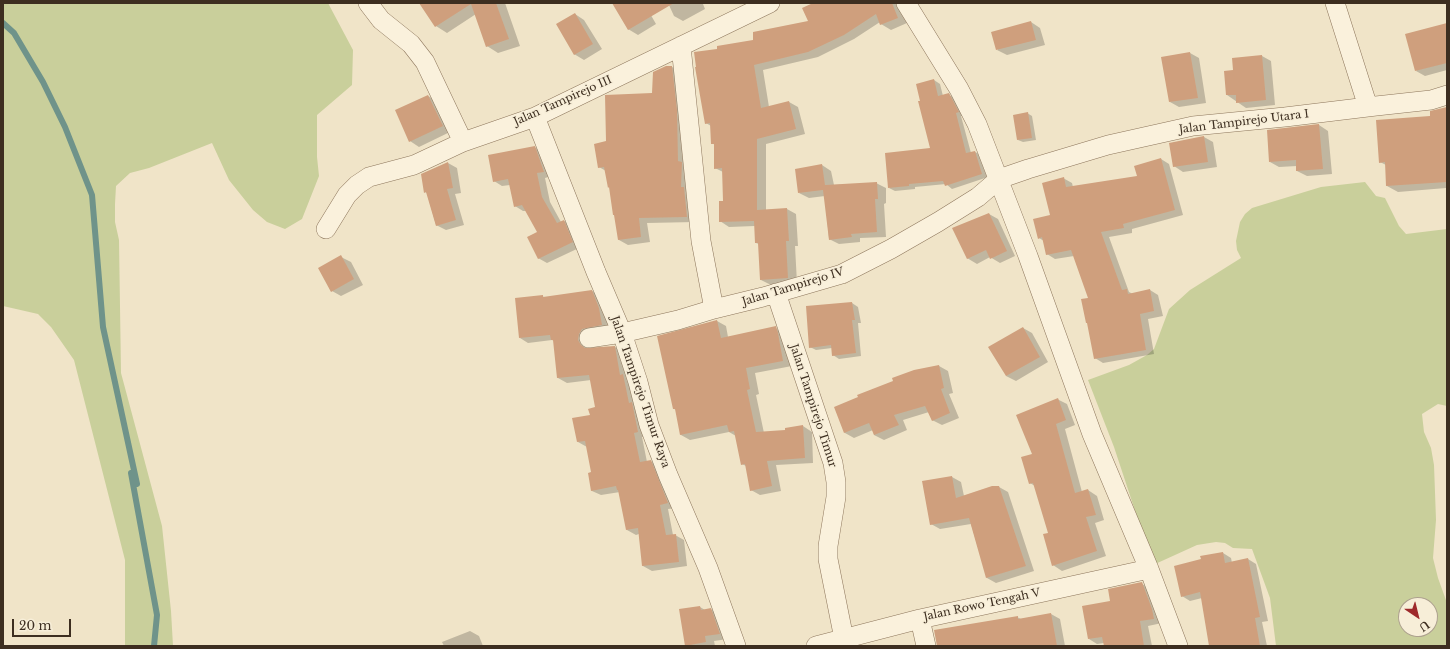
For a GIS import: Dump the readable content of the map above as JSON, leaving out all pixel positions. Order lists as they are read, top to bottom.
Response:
{
  "streets": {
    "street": [
      "Jalan Tampirejo III",
      "Jalan Tampirejo Utara I",
      "Jalan Tampirejo IV",
      "Jalan Tampirejo Timur Raya",
      "Jalan Tampirejo Timur",
      "Jalan Rowo Tengah V"
    ]
  },
  "crossings": [
    ["Jalan Tampirejo III", "Jalan Tampirejo Timur Raya"],
    ["Jalan Tampirejo Utara I", "Jalan Tampirejo IV"],
    ["Jalan Tampirejo IV", "Jalan Tampirejo Timur Raya"],
    ["Jalan Tampirejo IV", "Jalan Tampirejo Timur"],
    ["Jalan Tampirejo Timur", "Jalan Rowo Tengah V"]
  ],
  "scale_bar": "20 m",
  "north": "bottom right"
}
